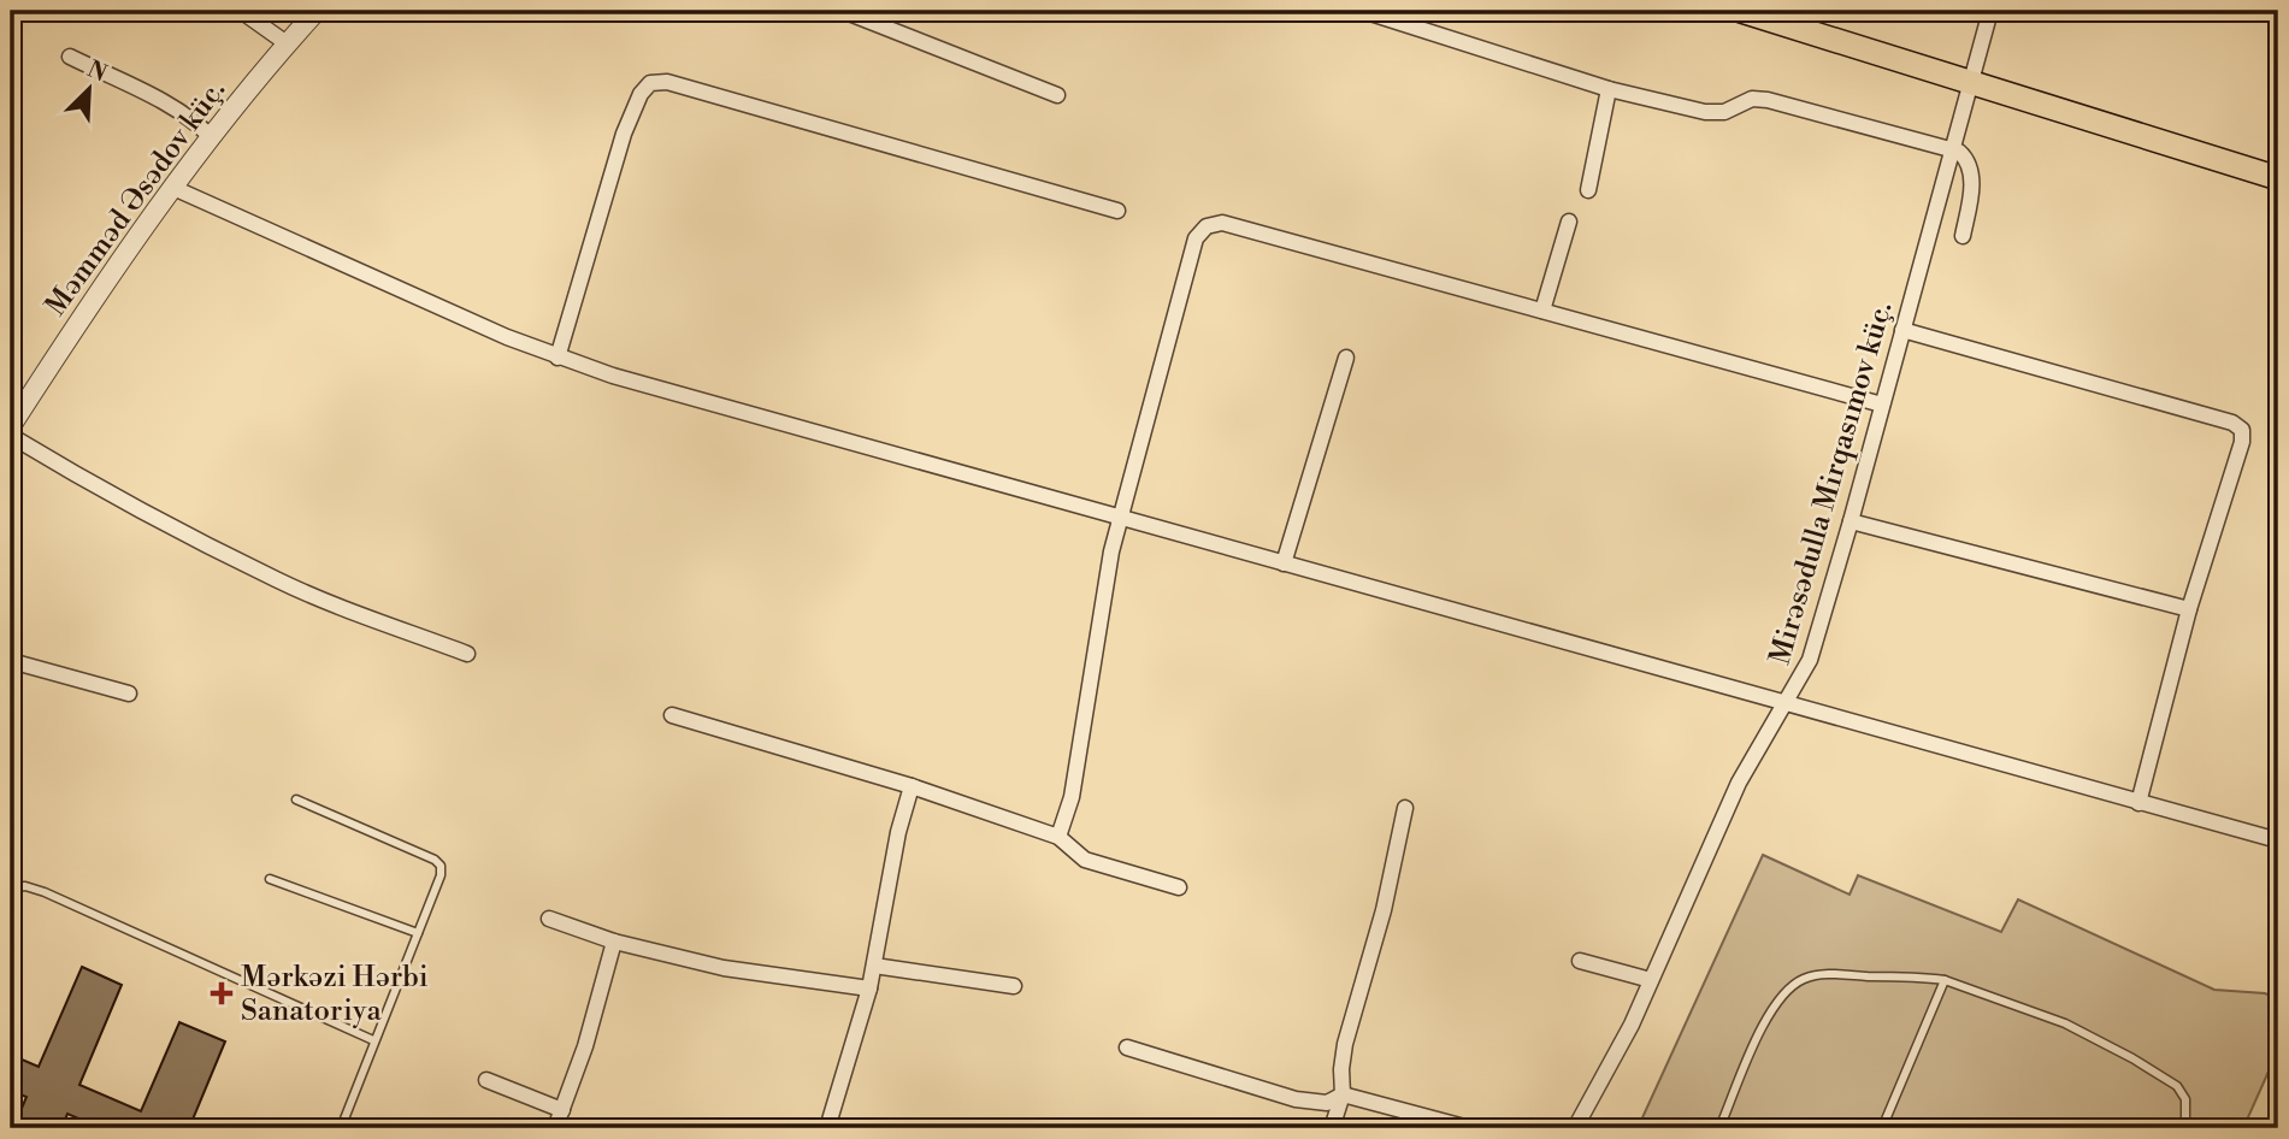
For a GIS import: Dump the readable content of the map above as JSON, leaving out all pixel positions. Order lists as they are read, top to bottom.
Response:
{
  "streets": {
    "street": ["Məmməd Əsədov küç.", "Mirəsədulla Mirqasımov küç."]
  },
  "places": {
    "health": ["Mərkəzi Hərbi Sanatoriya"]
  },
  "north": "top right"
}
